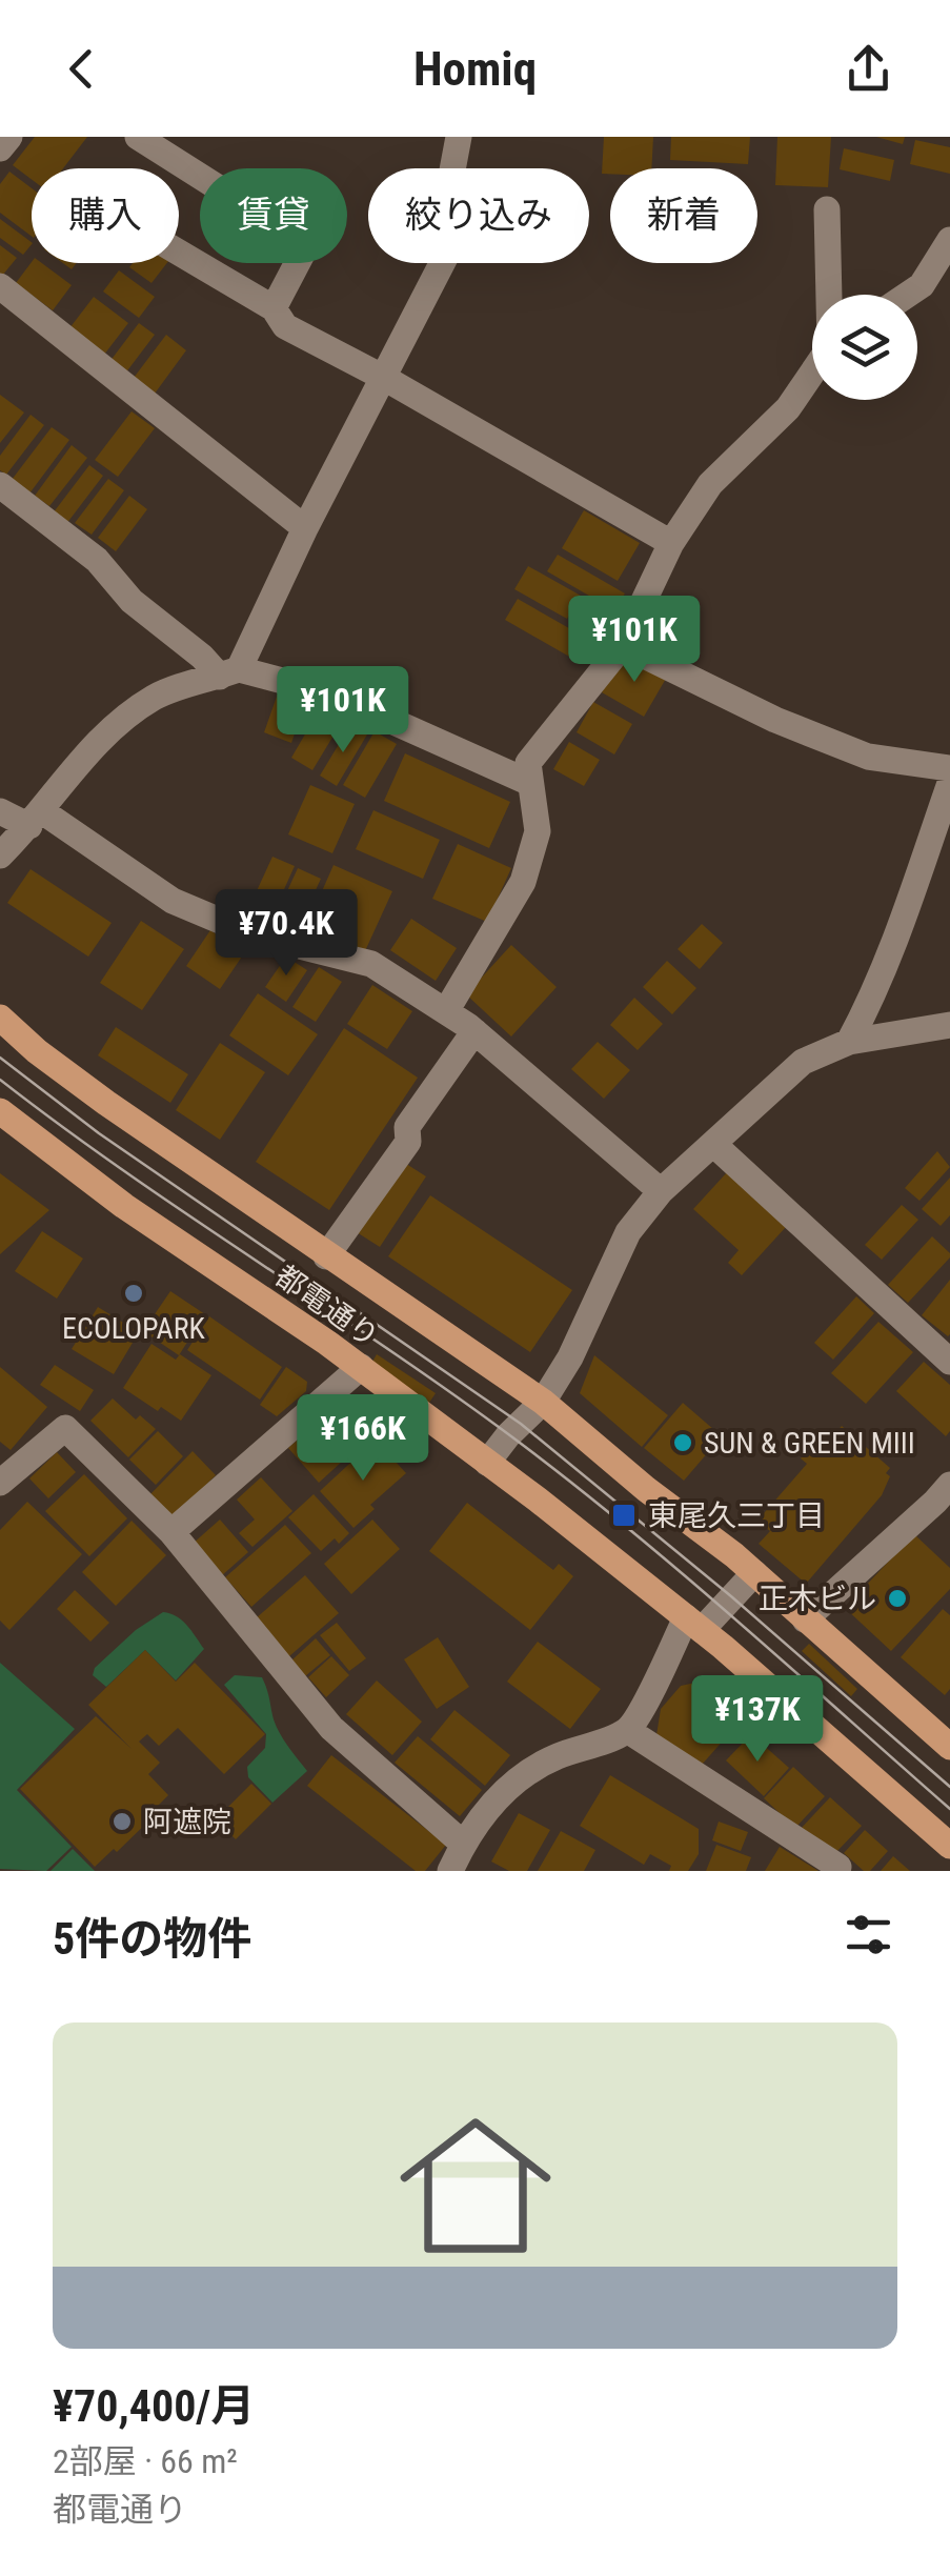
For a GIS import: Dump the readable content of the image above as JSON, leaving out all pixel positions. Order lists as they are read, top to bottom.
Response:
{
  "streets": {
    "main road": ["都電通り"]
  },
  "places": {
    "other": [
      "ECOLOPARK",
      "SUN & GREEN MIII",
      "正木ビル",
      "阿遮院"
    ],
    "transit": ["東尾久三丁目"]
  },
  "page": {
    "header": "Homiq",
    "chip": [
      "購入",
      "賃貸",
      "絞り込み",
      "新着"
    ],
    "price": [
      "¥101K",
      "¥101K",
      "¥70.4K",
      "¥166K",
      "¥137K"
    ],
    "heading": "5件の物件",
    "list": [
      {
        "name": "¥70,400/月",
        "note": "2部屋 · 66 m² · 都電通り"
      }
    ]
  }
}
